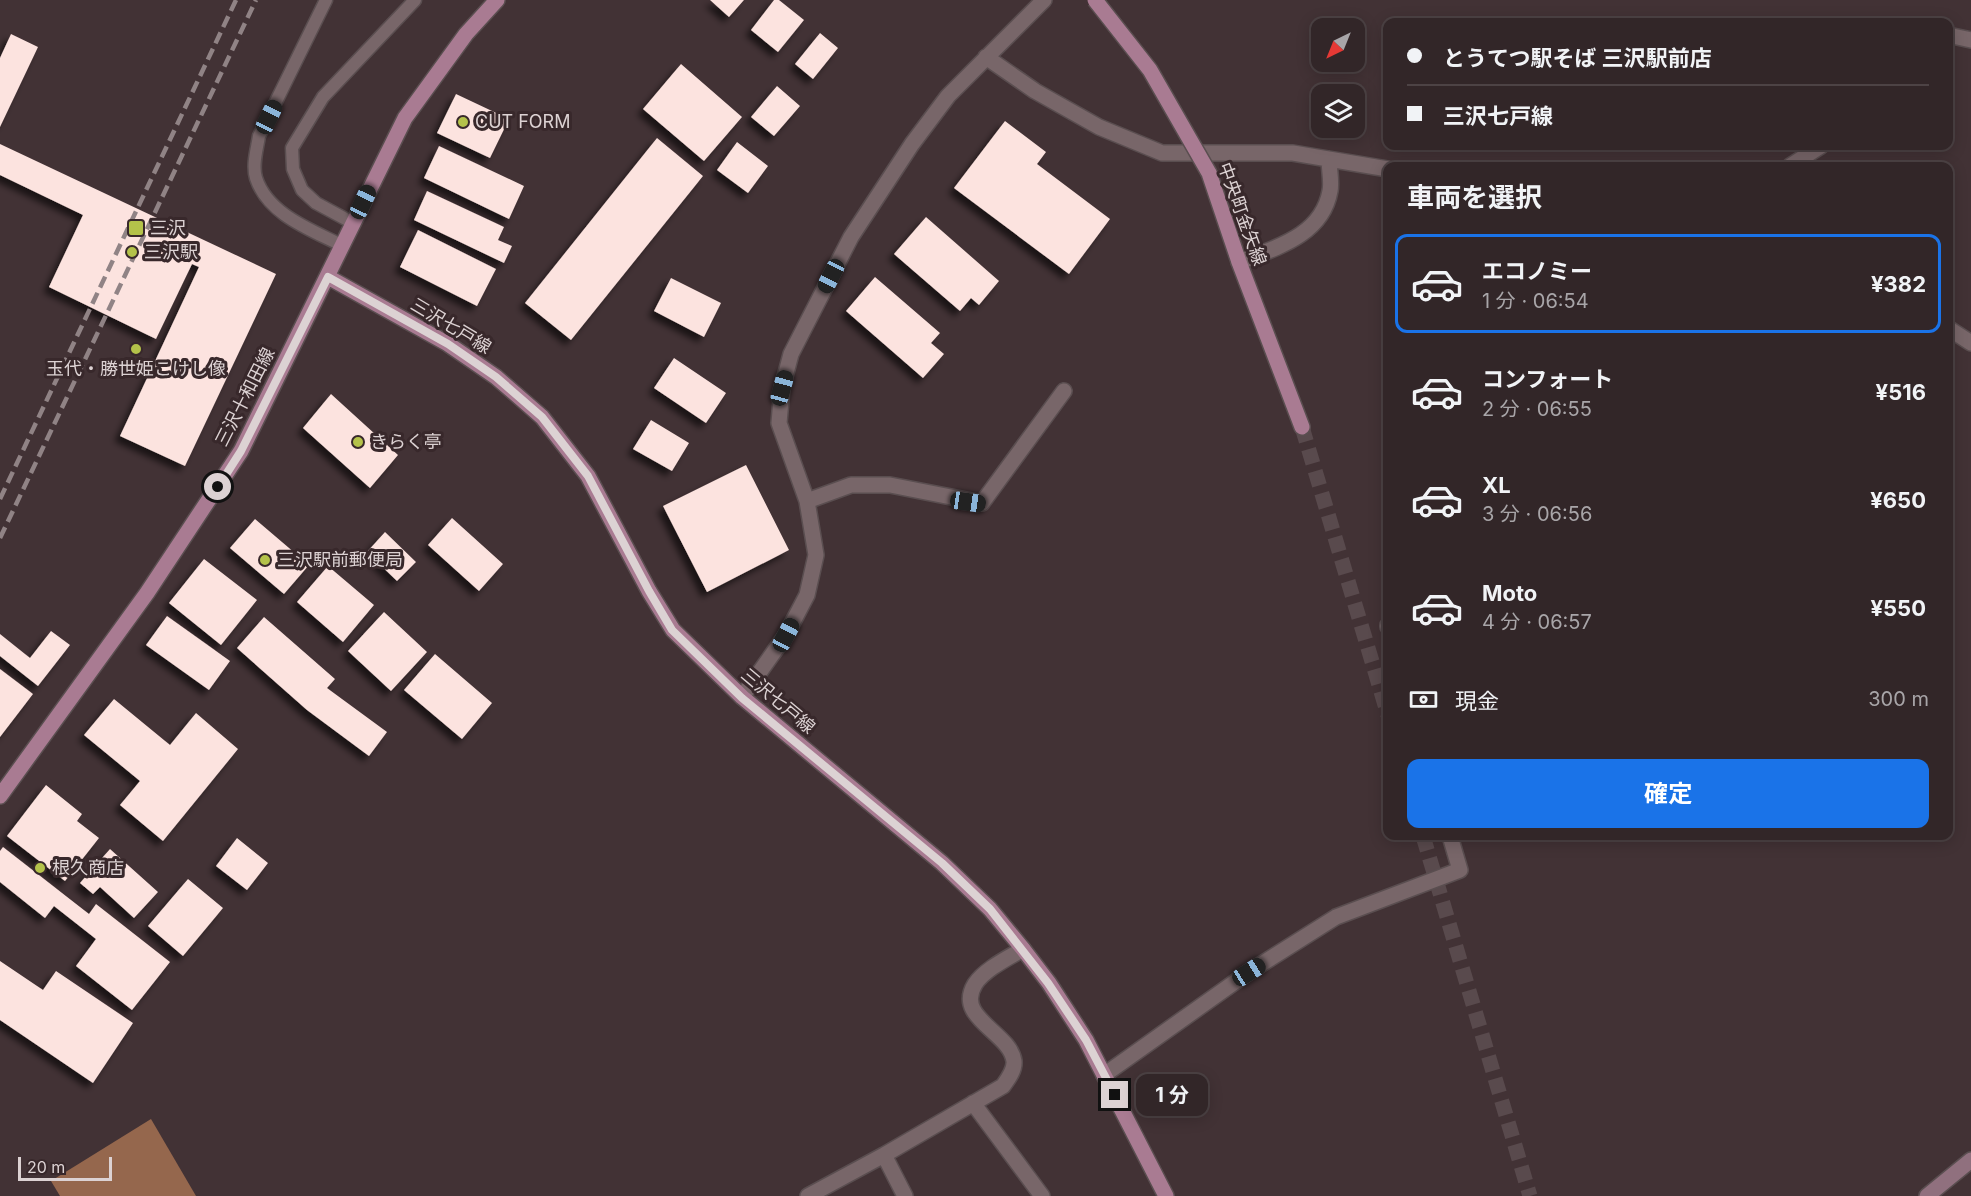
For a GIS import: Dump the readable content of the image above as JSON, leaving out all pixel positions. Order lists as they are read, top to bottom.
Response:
{
  "streets": {
    "main road": ["中央町金矢線", "三沢七戸線", "三沢十和田線"]
  },
  "crossings": [
    ["三沢七戸線", "三沢十和田線"]
  ],
  "places": {
    "other": [
      "CUT FORM",
      "三沢駅",
      "玉代・勝世姫こけし像",
      "きらく亭",
      "三沢駅前郵便局",
      "根久商店"
    ],
    "transit": ["三沢"]
  },
  "scale_bar": "20 m",
  "north": "bottom left",
  "page": {
    "banner": ["とうてつ駅そば 三沢駅前店", "三沢七戸線"],
    "heading": "車両を選択",
    "list": [
      {
        "name": "エコノミー",
        "note": "1 分 · 06:54",
        "value": "¥382"
      },
      {
        "name": "コンフォート",
        "note": "2 分 · 06:55",
        "value": "¥516"
      },
      {
        "name": "XL",
        "note": "3 分 · 06:56",
        "value": "¥650"
      },
      {
        "name": "Moto",
        "note": "4 分 · 06:57",
        "value": "¥550"
      }
    ],
    "pay": ["現金", "300 m"],
    "buttons": "確定",
    "bubble": "1 分",
    "scale": "20 m"
  }
}
